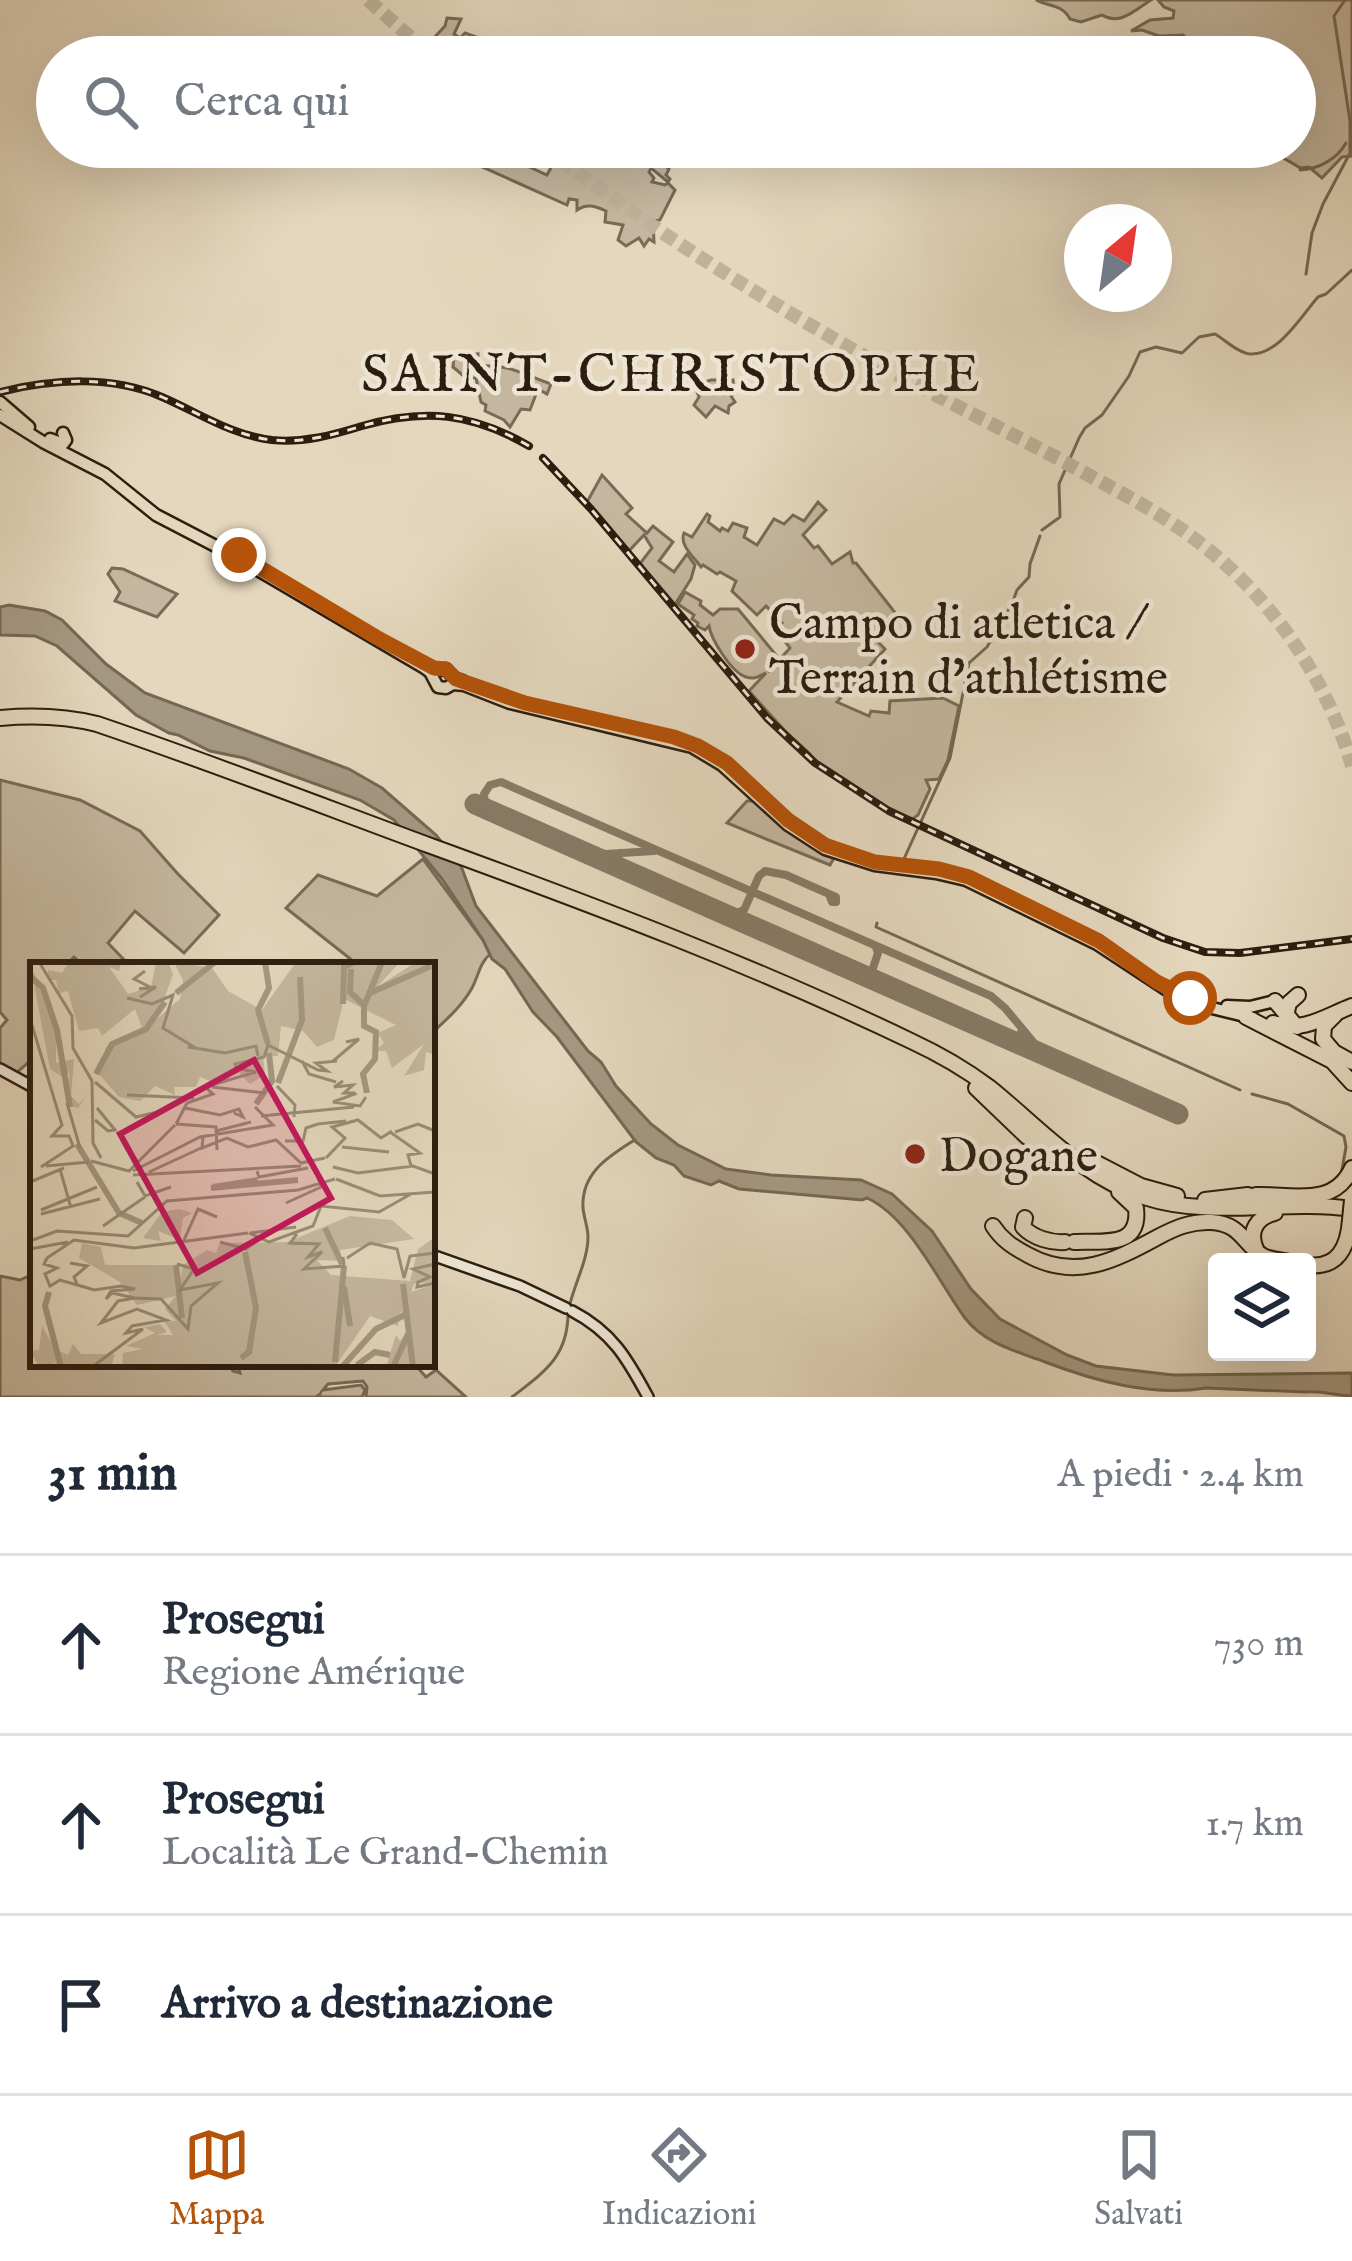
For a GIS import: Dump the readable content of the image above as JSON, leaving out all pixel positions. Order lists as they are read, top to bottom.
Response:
{
  "districts": ["SAINT-CHRISTOPHE"],
  "places": ["Campo di atletica / Terrain d'athlétisme", "Dogane"],
  "north": "top right",
  "page": {
    "search": "Cerca qui",
    "heading": ["31 min", "A piedi · 2.4 km"],
    "list": [
      ["Prosegui", "Regione Amérique", "730 m"],
      ["Prosegui", "Località Le Grand-Chemin", "1.7 km"],
      "Arrivo a destinazione"
    ],
    "nav": ["Mappa", "Indicazioni", "Salvati"]
  }
}
